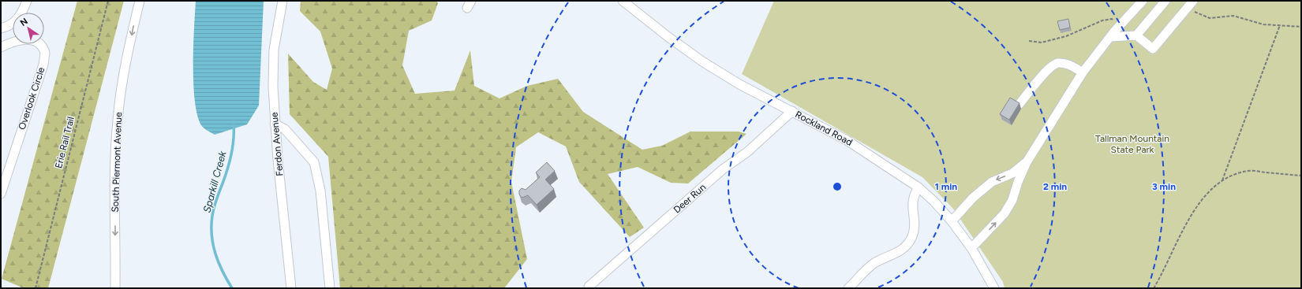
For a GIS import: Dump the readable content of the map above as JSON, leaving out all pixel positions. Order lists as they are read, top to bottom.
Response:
{
  "streets": {
    "street": [
      "Overlook Circle",
      "Rockland Road",
      "Ferdon Avenue",
      "South Piermont Avenue",
      "Deer Run"
    ],
    "path": ["Erie Rail Trail"]
  },
  "crossings": [
    ["Rockland Road", "Deer Run"]
  ],
  "one_way": ["South Piermont Avenue"],
  "water": ["Sparkill Creek"],
  "parks": ["Tallman Mountain State Park"],
  "north": "top left",
  "rings": ["1 min", "2 min", "3 min"]
}
